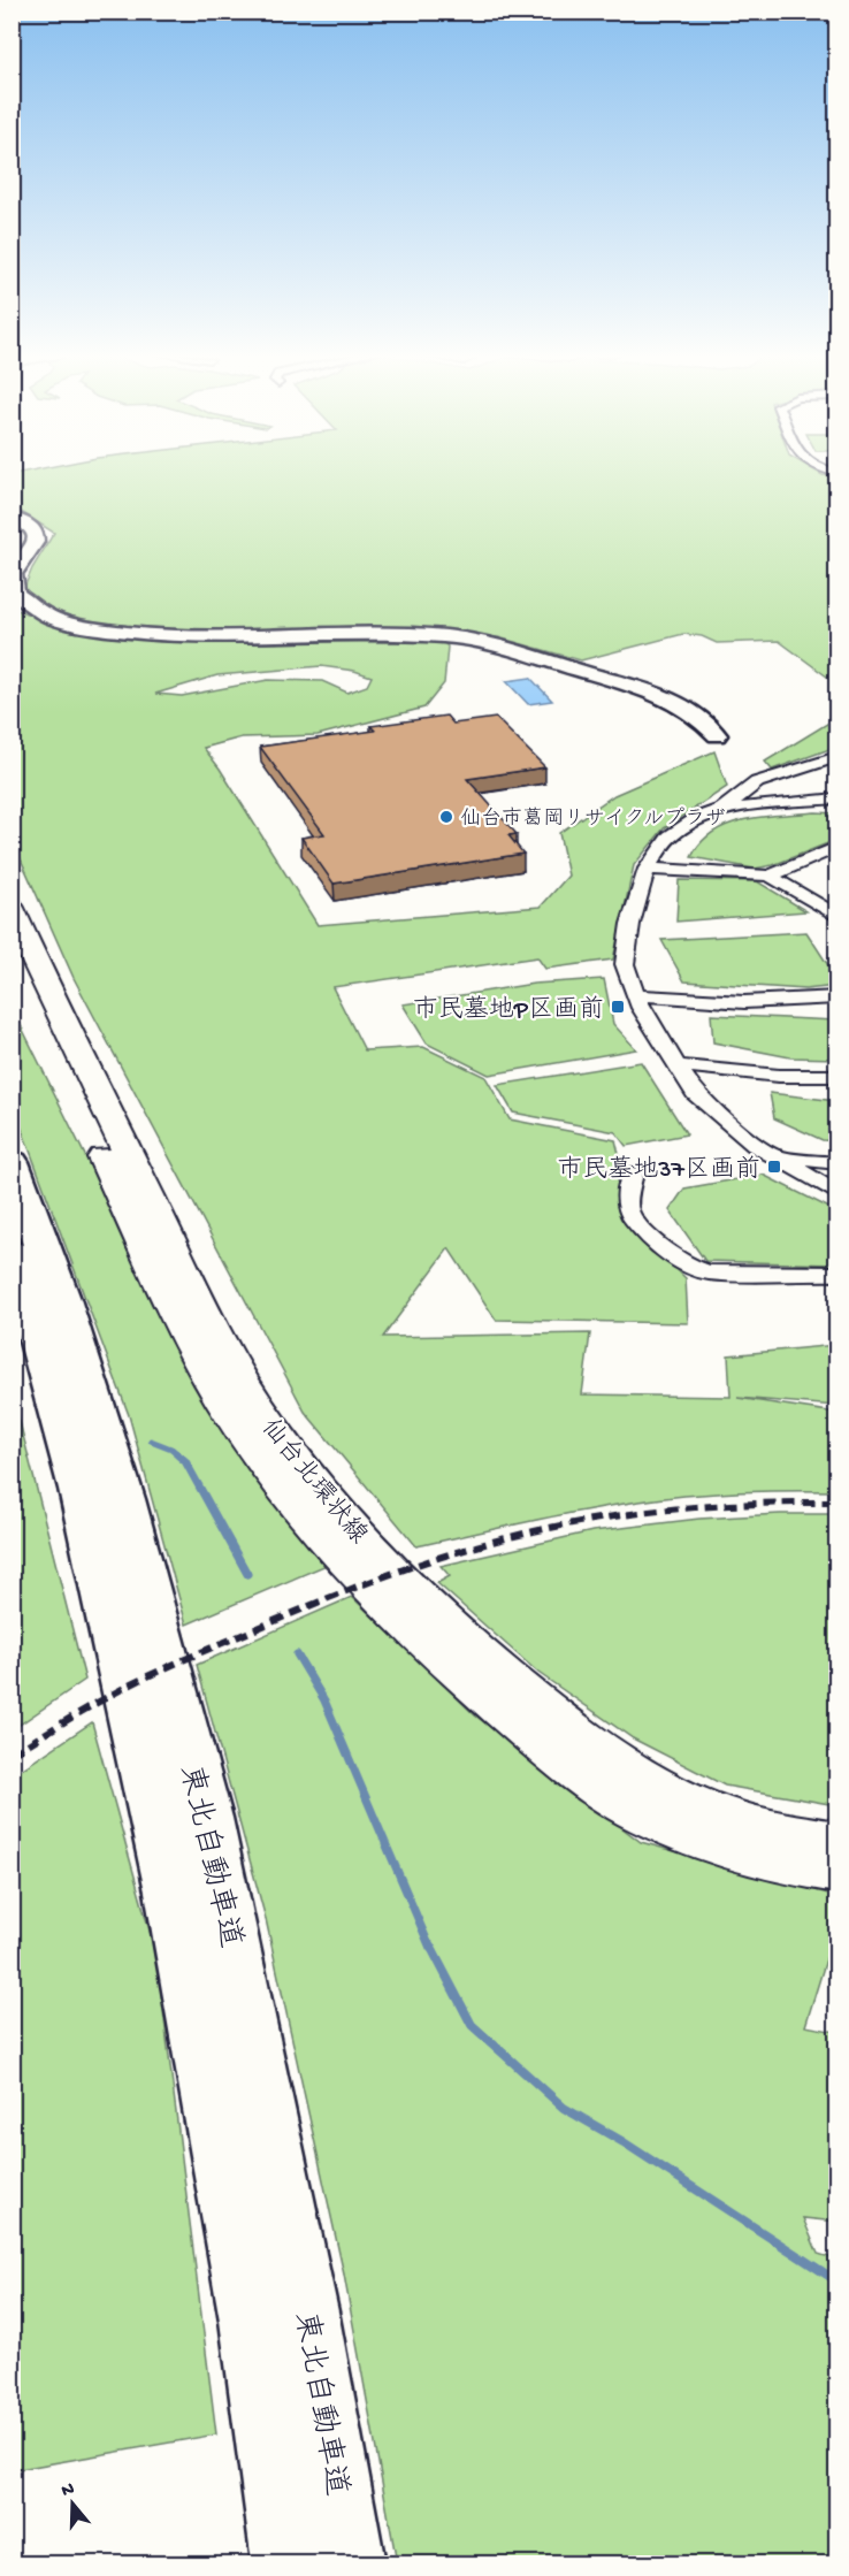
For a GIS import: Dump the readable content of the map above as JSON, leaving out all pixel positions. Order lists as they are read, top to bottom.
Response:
{
  "streets": {
    "highway": ["東北自動車道"],
    "main road": ["仙台北環状線"]
  },
  "places": {
    "other": ["仙台市葛岡リサイクルプラザ"],
    "transit": ["市民墓地P区画前", "市民墓地37区画前"]
  },
  "north": "top"
}
